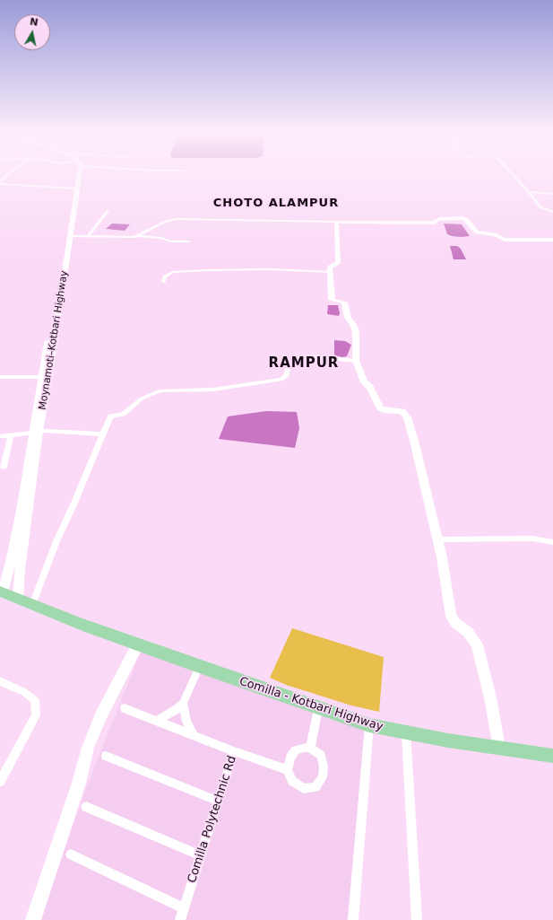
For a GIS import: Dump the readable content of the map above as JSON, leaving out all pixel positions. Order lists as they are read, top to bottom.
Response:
{
  "streets": {
    "main road": ["Moynamoti–Kotbari Highway", "Comilla - Kotbari Highway"],
    "street": ["Comilla Polytechnic Rd"]
  },
  "crossings": [
    ["Moynamoti–Kotbari Highway", "Comilla - Kotbari Highway"]
  ],
  "districts": ["CHOTO ALAMPUR", "RAMPUR"],
  "north": "top"
}
